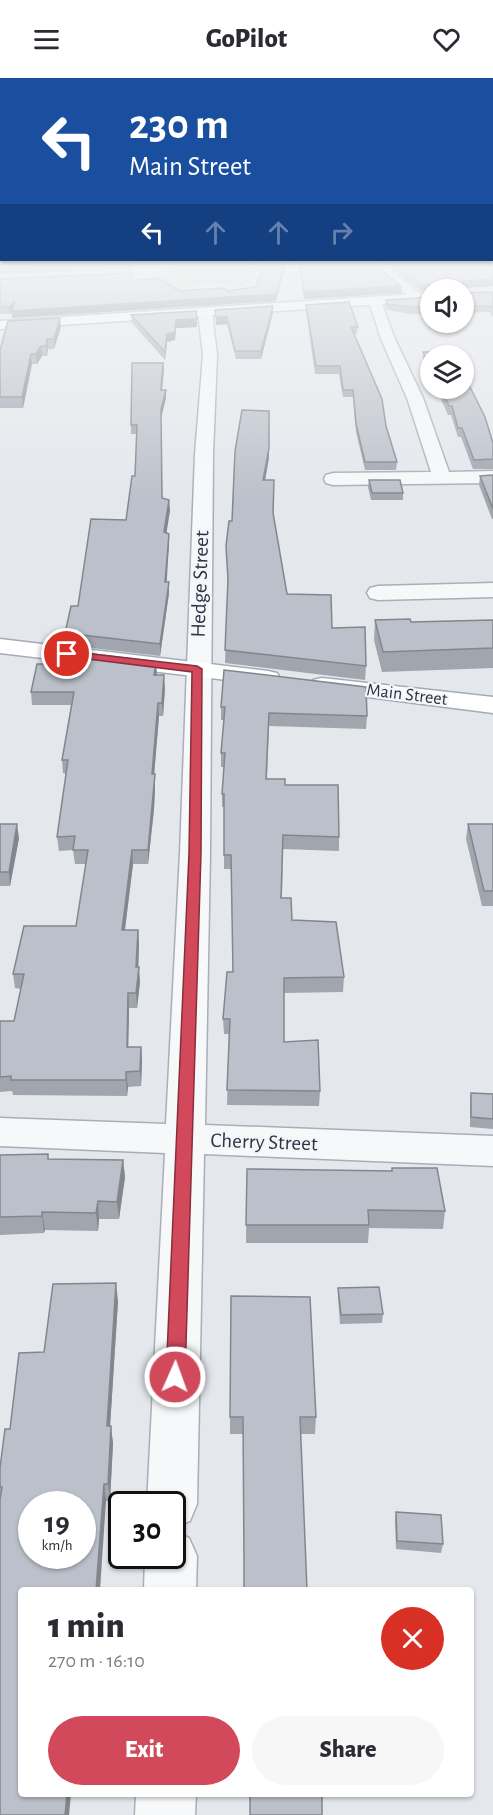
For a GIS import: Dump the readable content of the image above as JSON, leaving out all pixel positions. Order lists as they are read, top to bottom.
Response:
{
  "streets": {
    "main road": ["Main Street"],
    "street": ["Hedge Street", "Cherry Street"]
  },
  "crossings": [
    ["Hedge Street", "Main Street"],
    ["Hedge Street", "Cherry Street"]
  ],
  "page": {
    "header": "GoPilot",
    "turn": ["230 m", "Main Street"],
    "speed": "19 km/h",
    "limit": "30",
    "heading": ["1 min", "270 m · 16:10"],
    "buttons": ["Exit", "Share"]
  }
}
